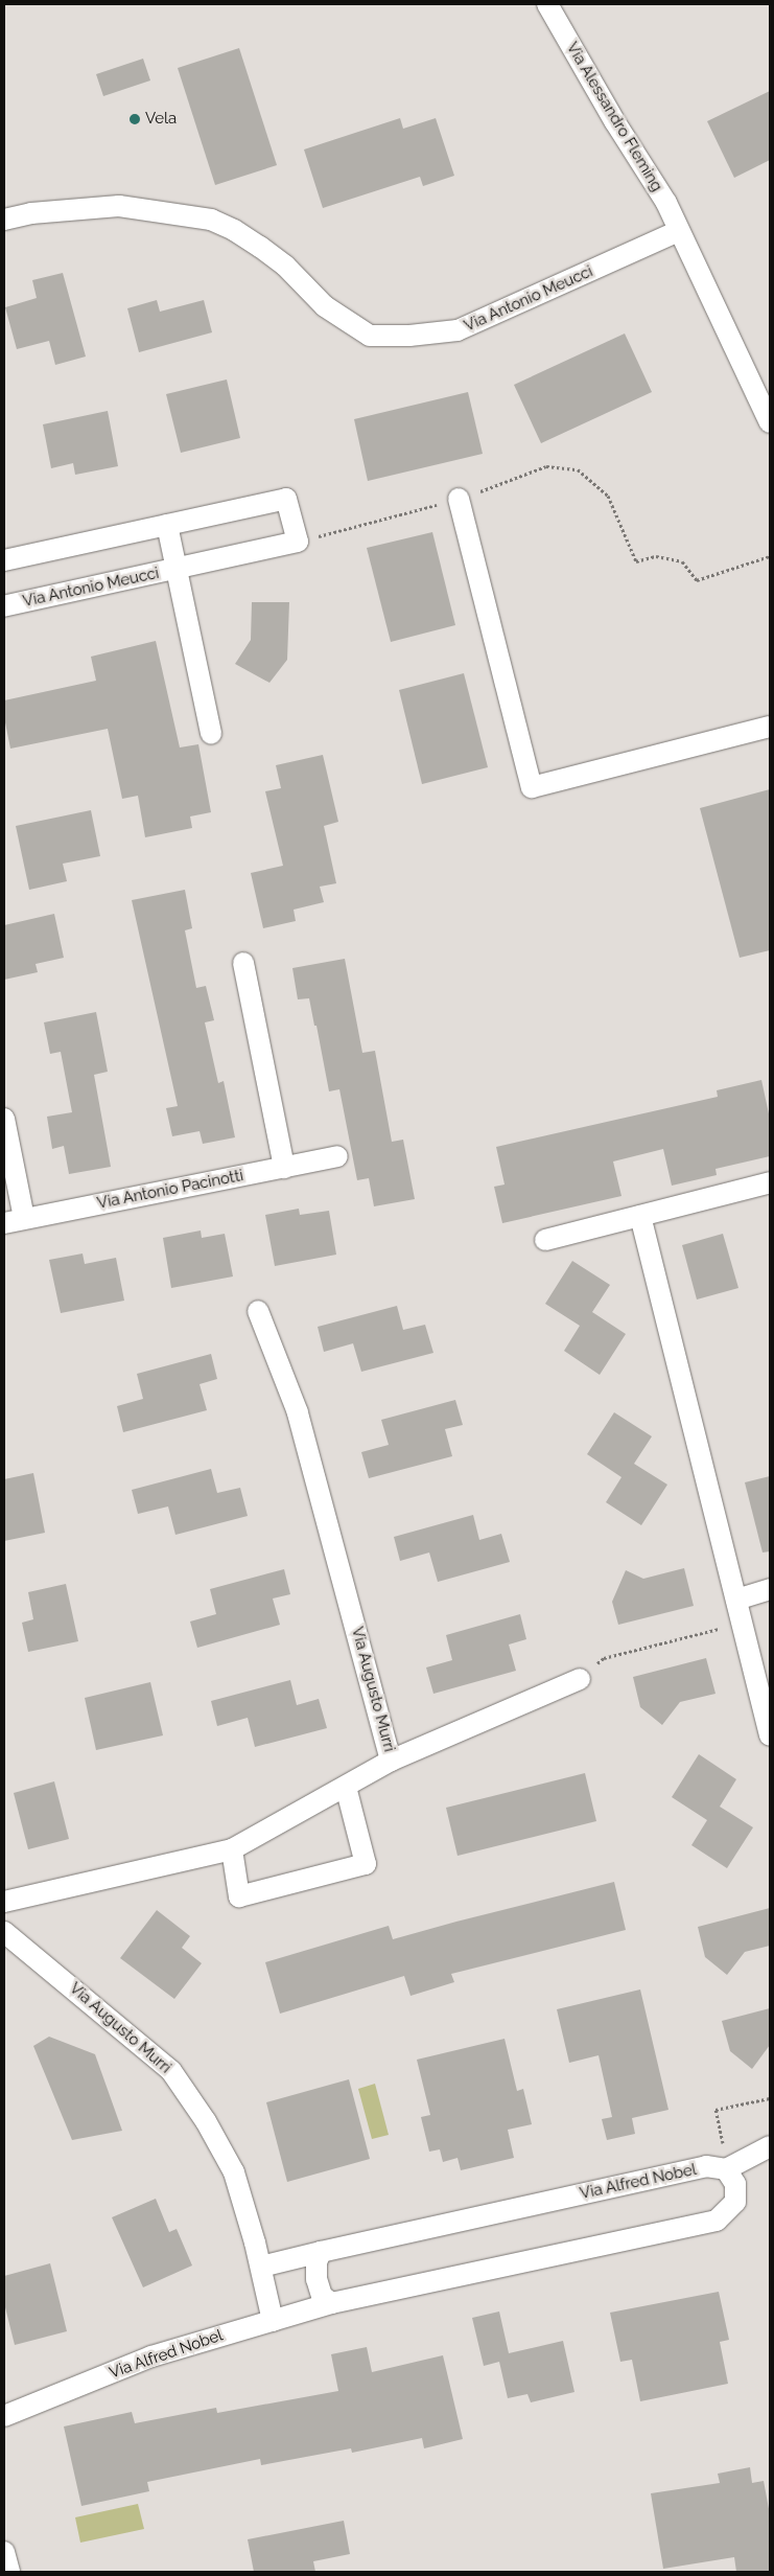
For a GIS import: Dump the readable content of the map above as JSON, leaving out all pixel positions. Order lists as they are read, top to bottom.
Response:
{
  "streets": {
    "street": [
      "Via Alessandro Fleming",
      "Via Antonio Meucci",
      "Via Antonio Pacinotti",
      "Via Augusto Murri",
      "Via Alfred Nobel"
    ]
  },
  "crossings": [
    ["Via Alessandro Fleming", "Via Antonio Meucci"],
    ["Via Augusto Murri", "Via Alfred Nobel"]
  ],
  "places": ["Vela"]
}
